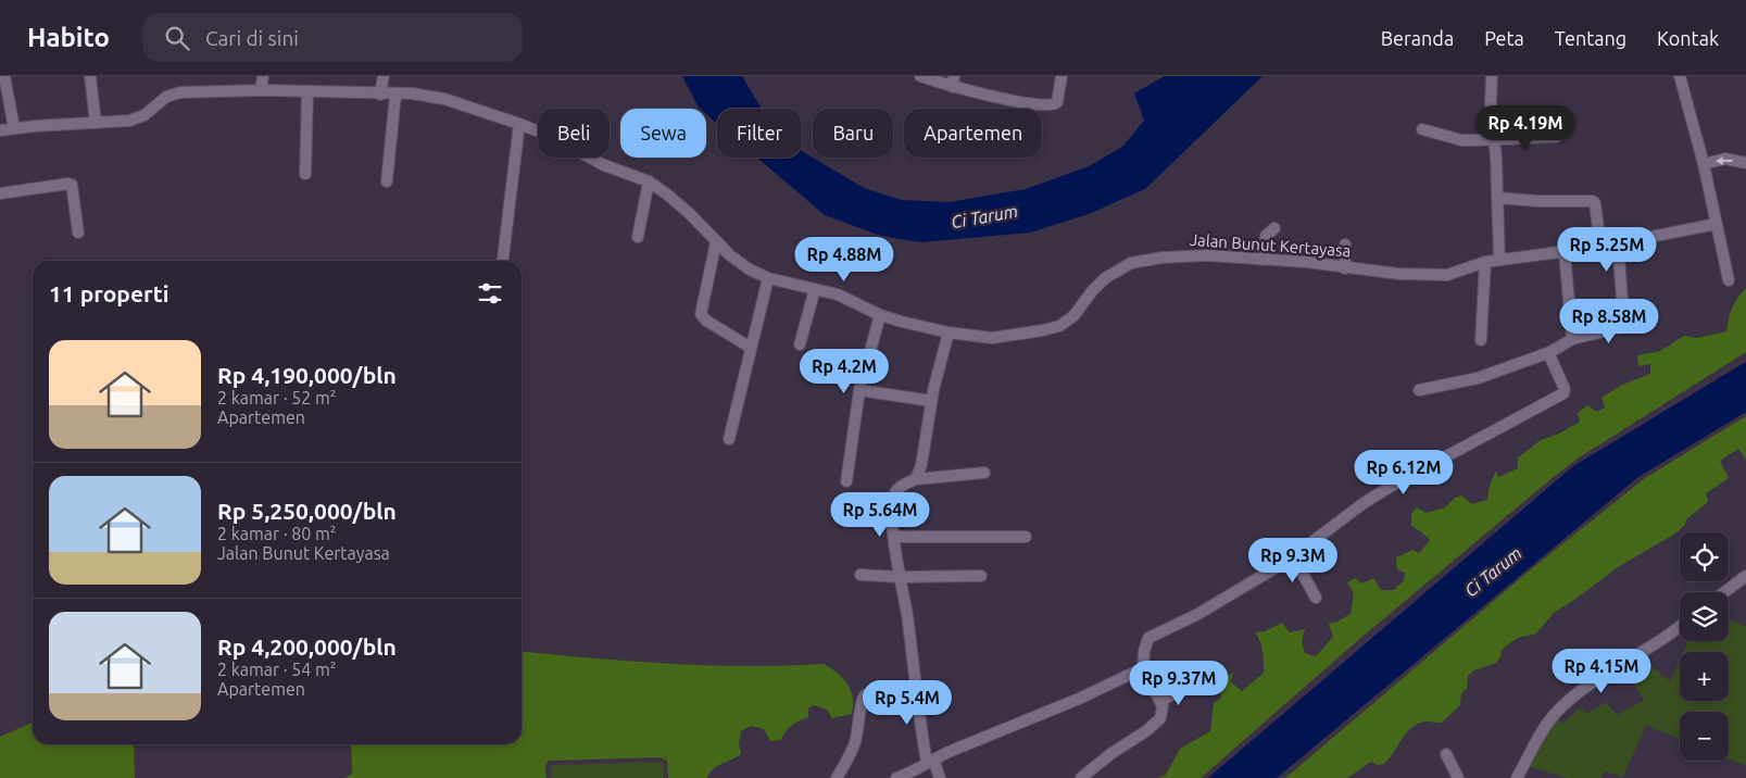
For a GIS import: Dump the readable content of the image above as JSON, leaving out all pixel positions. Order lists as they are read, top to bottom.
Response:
{
  "streets": {
    "street": ["Jalan Bunut Kertayasa"]
  },
  "water": ["Ci Tarum"],
  "page": {
    "header": "Habito",
    "search": "Cari di sini",
    "nav": [
      "Beranda",
      "Peta",
      "Tentang",
      "Kontak"
    ],
    "price": [
      "Rp 4.19M",
      "Rp 5.25M",
      "Rp 4.88M",
      "Rp 8.58M",
      "Rp 4.2M",
      "Rp 6.12M",
      "Rp 5.64M",
      "Rp 9.3M",
      "Rp 4.15M",
      "Rp 9.37M",
      "Rp 5.4M"
    ],
    "chip": [
      "Beli",
      "Sewa",
      "Filter",
      "Baru",
      "Apartemen"
    ],
    "heading": "11 properti",
    "list": [
      {
        "name": "Rp 4,190,000/bln",
        "note": "2 kamar · 52 m² · Apartemen"
      },
      {
        "name": "Rp 5,250,000/bln",
        "note": "2 kamar · 80 m² · Jalan Bunut Kertayasa"
      },
      {
        "name": "Rp 4,200,000/bln",
        "note": "2 kamar · 54 m² · Apartemen"
      }
    ],
    "map_buttons": ["+", "−"]
  }
}
